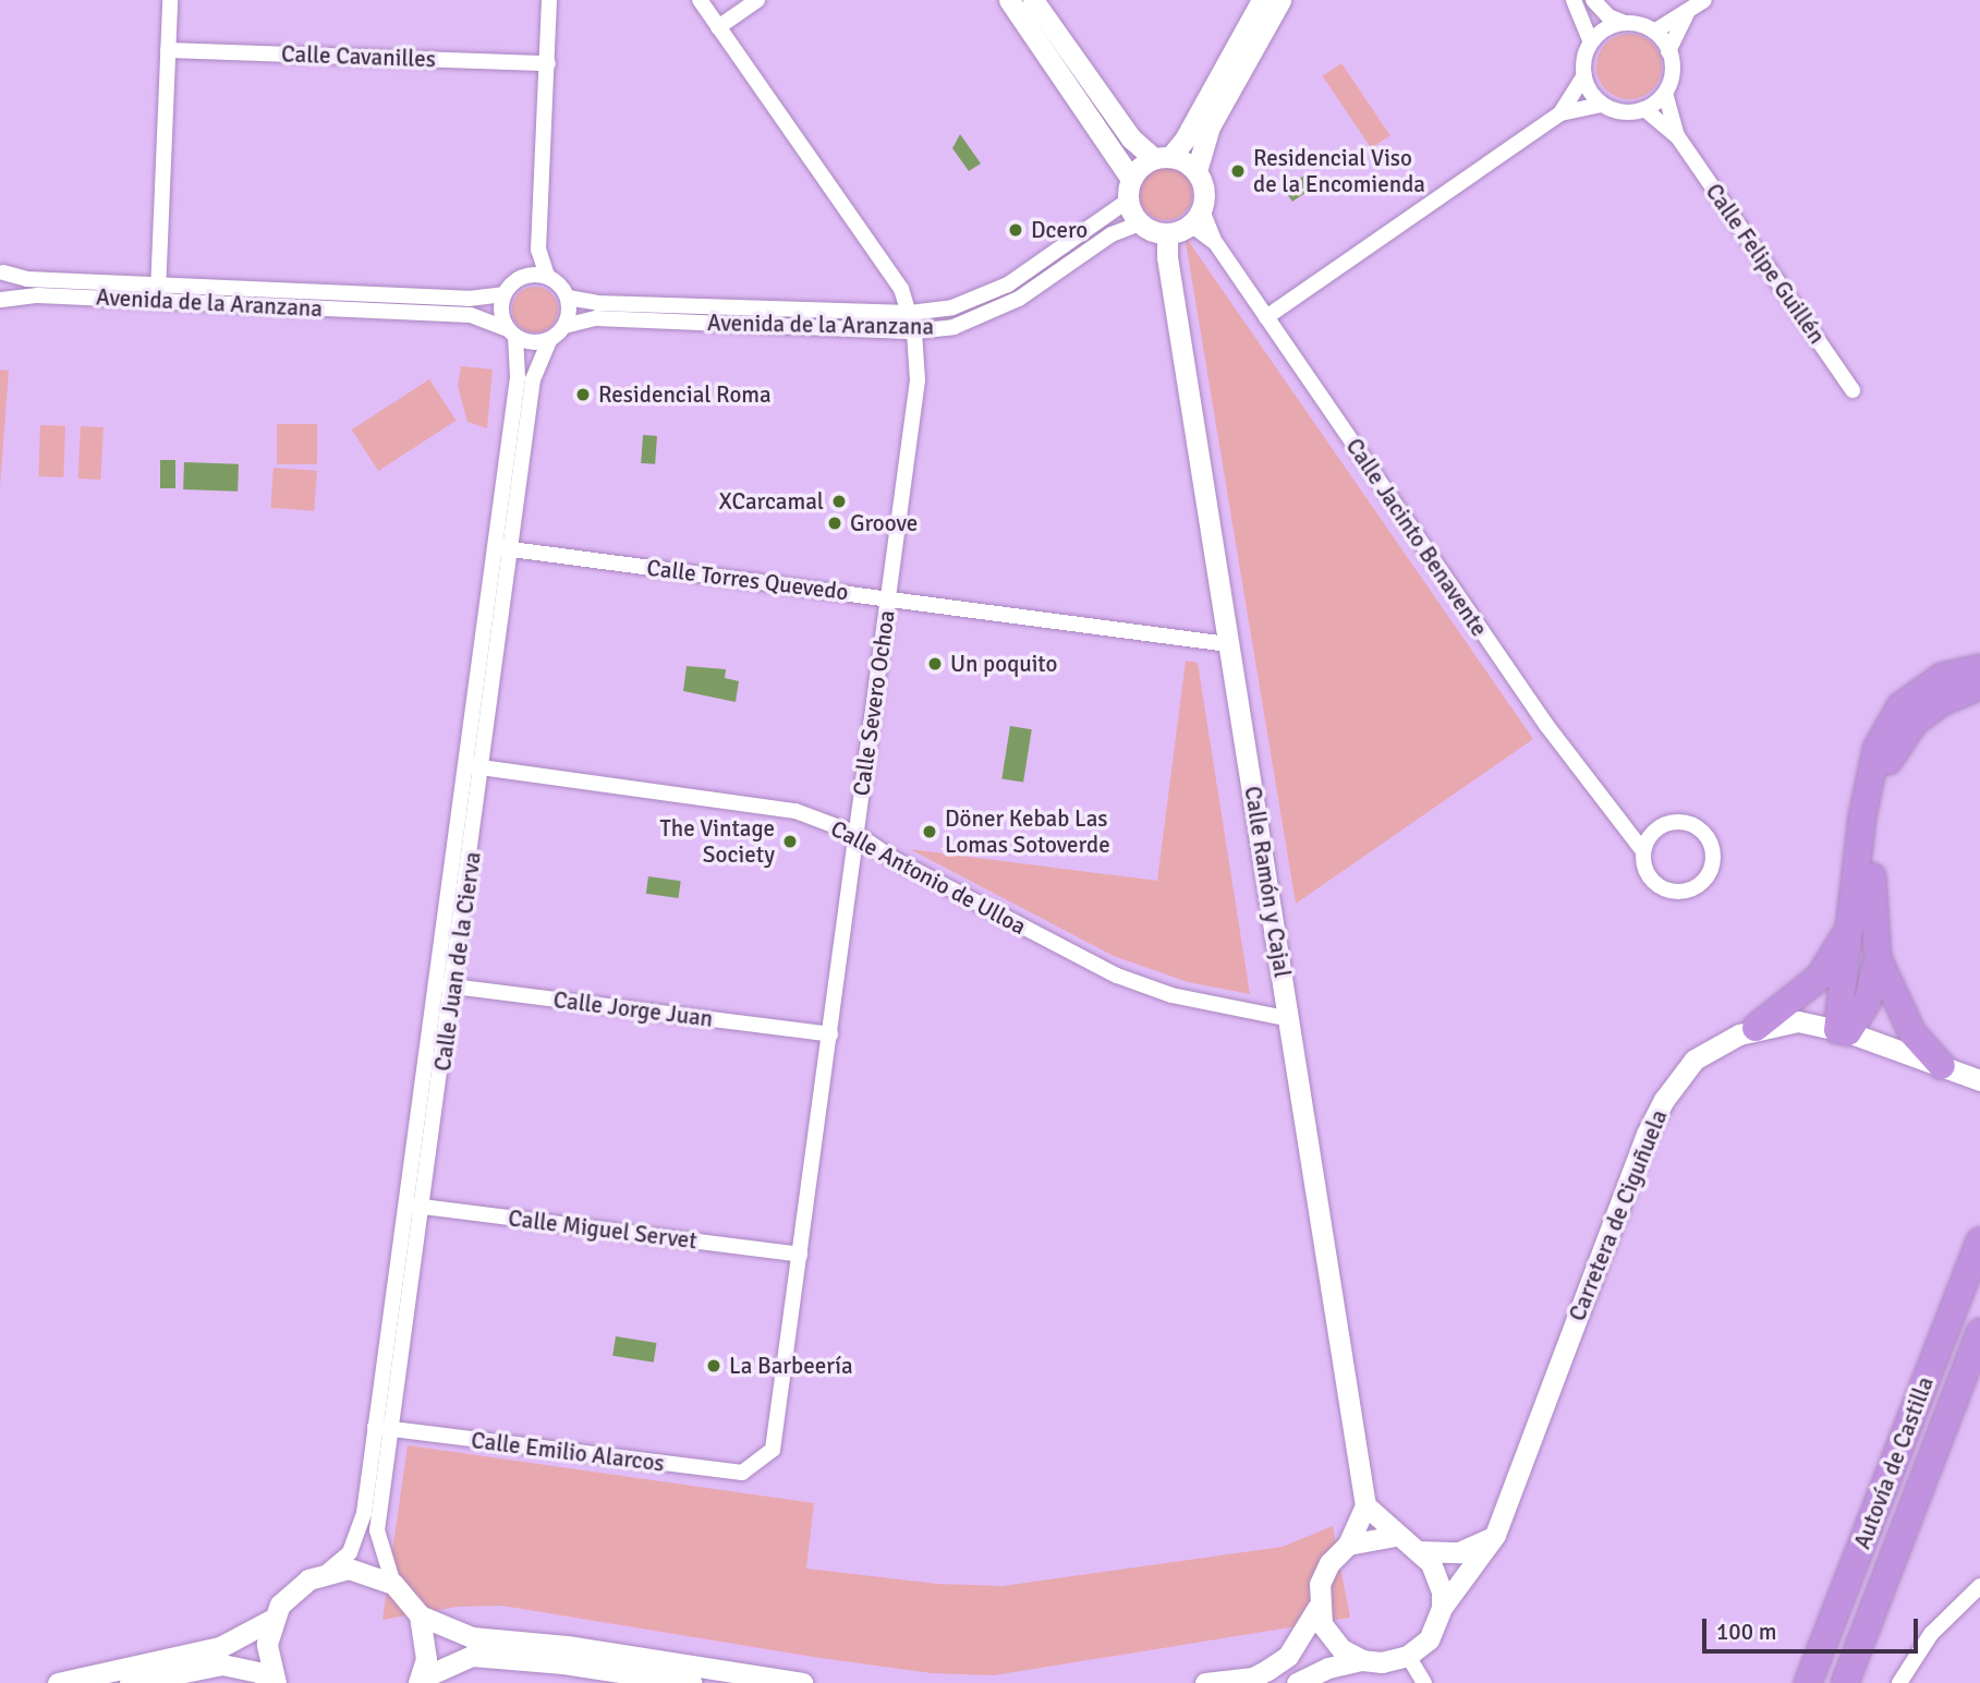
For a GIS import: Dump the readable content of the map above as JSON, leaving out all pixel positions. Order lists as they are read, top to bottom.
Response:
{
  "streets": {
    "highway": ["Autovía de Castilla"],
    "street": [
      "Calle Cavanilles",
      "Calle Felipe Guillén",
      "Avenida de la Aranzana",
      "Calle Jacinto Benavente",
      "Calle Torres Quevedo",
      "Calle Severo Ochoa",
      "Calle Antonio de Ulloa",
      "Calle Ramón y Cajal",
      "Calle Juan de la Cierva",
      "Calle Jorge Juan",
      "Carretera de Ciguñuela",
      "Calle Miguel Servet",
      "Calle Emilio Alarcos"
    ]
  },
  "crossings": [
    ["Avenida de la Aranzana", "Calle Jacinto Benavente"],
    ["Avenida de la Aranzana", "Calle Severo Ochoa"],
    ["Avenida de la Aranzana", "Calle Ramón y Cajal"],
    ["Avenida de la Aranzana", "Calle Juan de la Cierva"],
    ["Calle Jacinto Benavente", "Calle Ramón y Cajal"],
    ["Calle Torres Quevedo", "Calle Severo Ochoa"],
    ["Calle Torres Quevedo", "Calle Ramón y Cajal"],
    ["Calle Torres Quevedo", "Calle Juan de la Cierva"],
    ["Calle Severo Ochoa", "Calle Antonio de Ulloa"],
    ["Calle Severo Ochoa", "Calle Jorge Juan"],
    ["Calle Severo Ochoa", "Calle Miguel Servet"],
    ["Calle Severo Ochoa", "Calle Emilio Alarcos"],
    ["Calle Antonio de Ulloa", "Calle Ramón y Cajal"],
    ["Calle Antonio de Ulloa", "Calle Juan de la Cierva"],
    ["Calle Juan de la Cierva", "Calle Jorge Juan"],
    ["Calle Juan de la Cierva", "Calle Miguel Servet"],
    ["Calle Juan de la Cierva", "Calle Emilio Alarcos"]
  ],
  "places": [
    "Residencial Viso de la Encomienda",
    "Dcero",
    "Residencial Roma",
    "XCarcamal",
    "Groove",
    "Un poquito",
    "Döner Kebab Las Lomas Sotoverde",
    "The Vintage Society",
    "La Barbeería"
  ],
  "scale_bar": "100 m"
}
